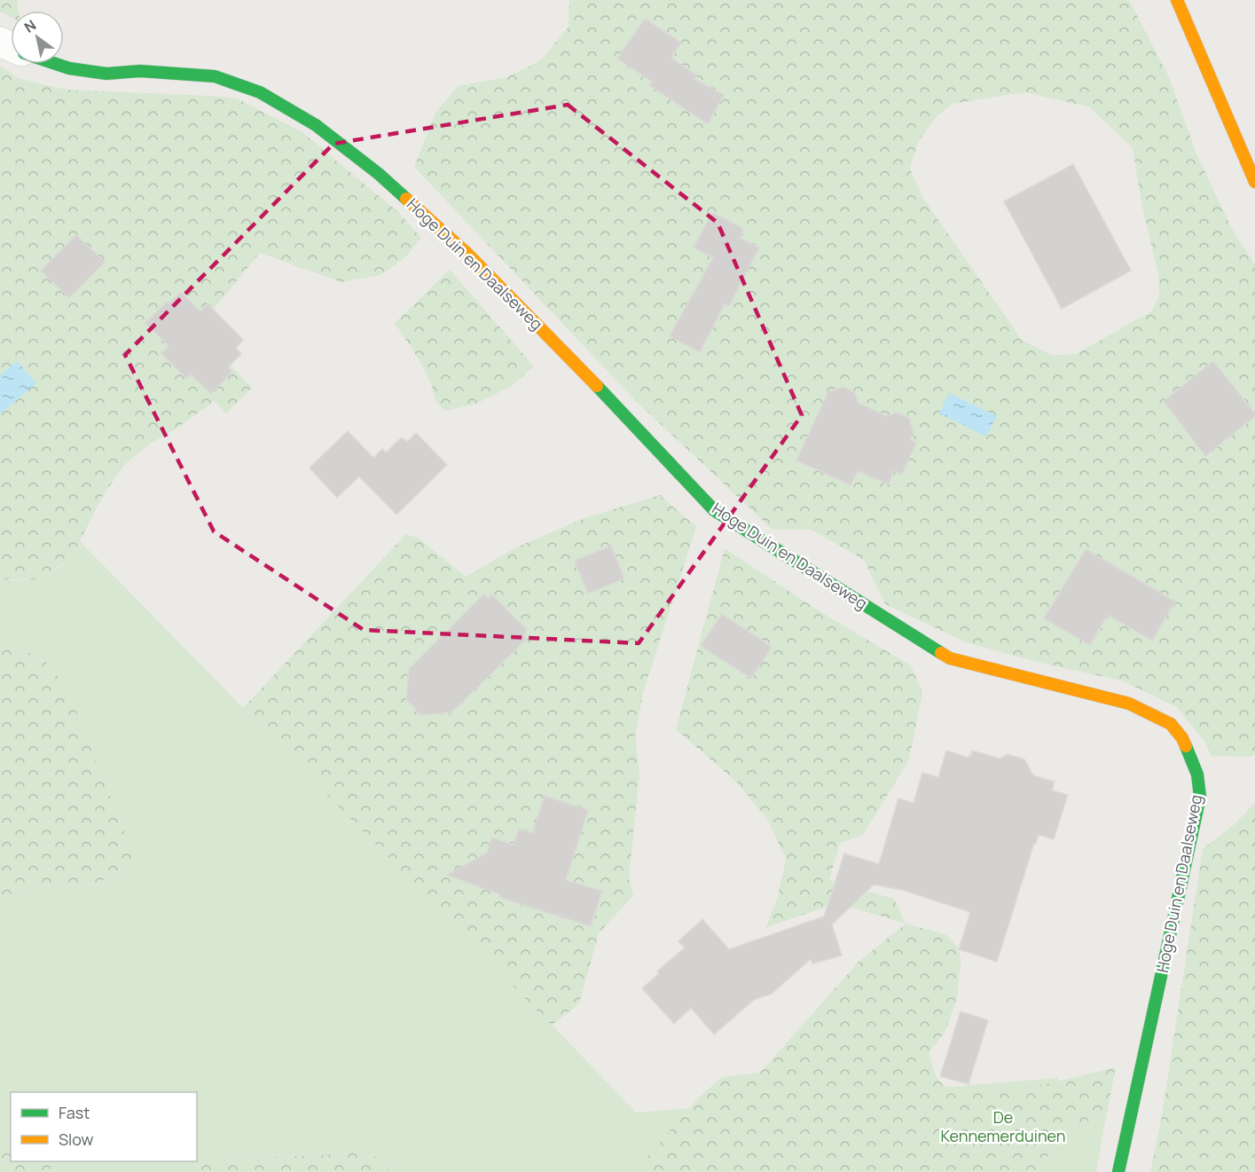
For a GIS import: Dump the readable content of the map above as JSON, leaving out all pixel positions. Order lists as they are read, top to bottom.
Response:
{
  "streets": {
    "street": ["Hoge Duin en Daalseweg"]
  },
  "parks": ["De Kennemerduinen"],
  "legend": ["Fast", "Slow"],
  "north": "top left"
}
